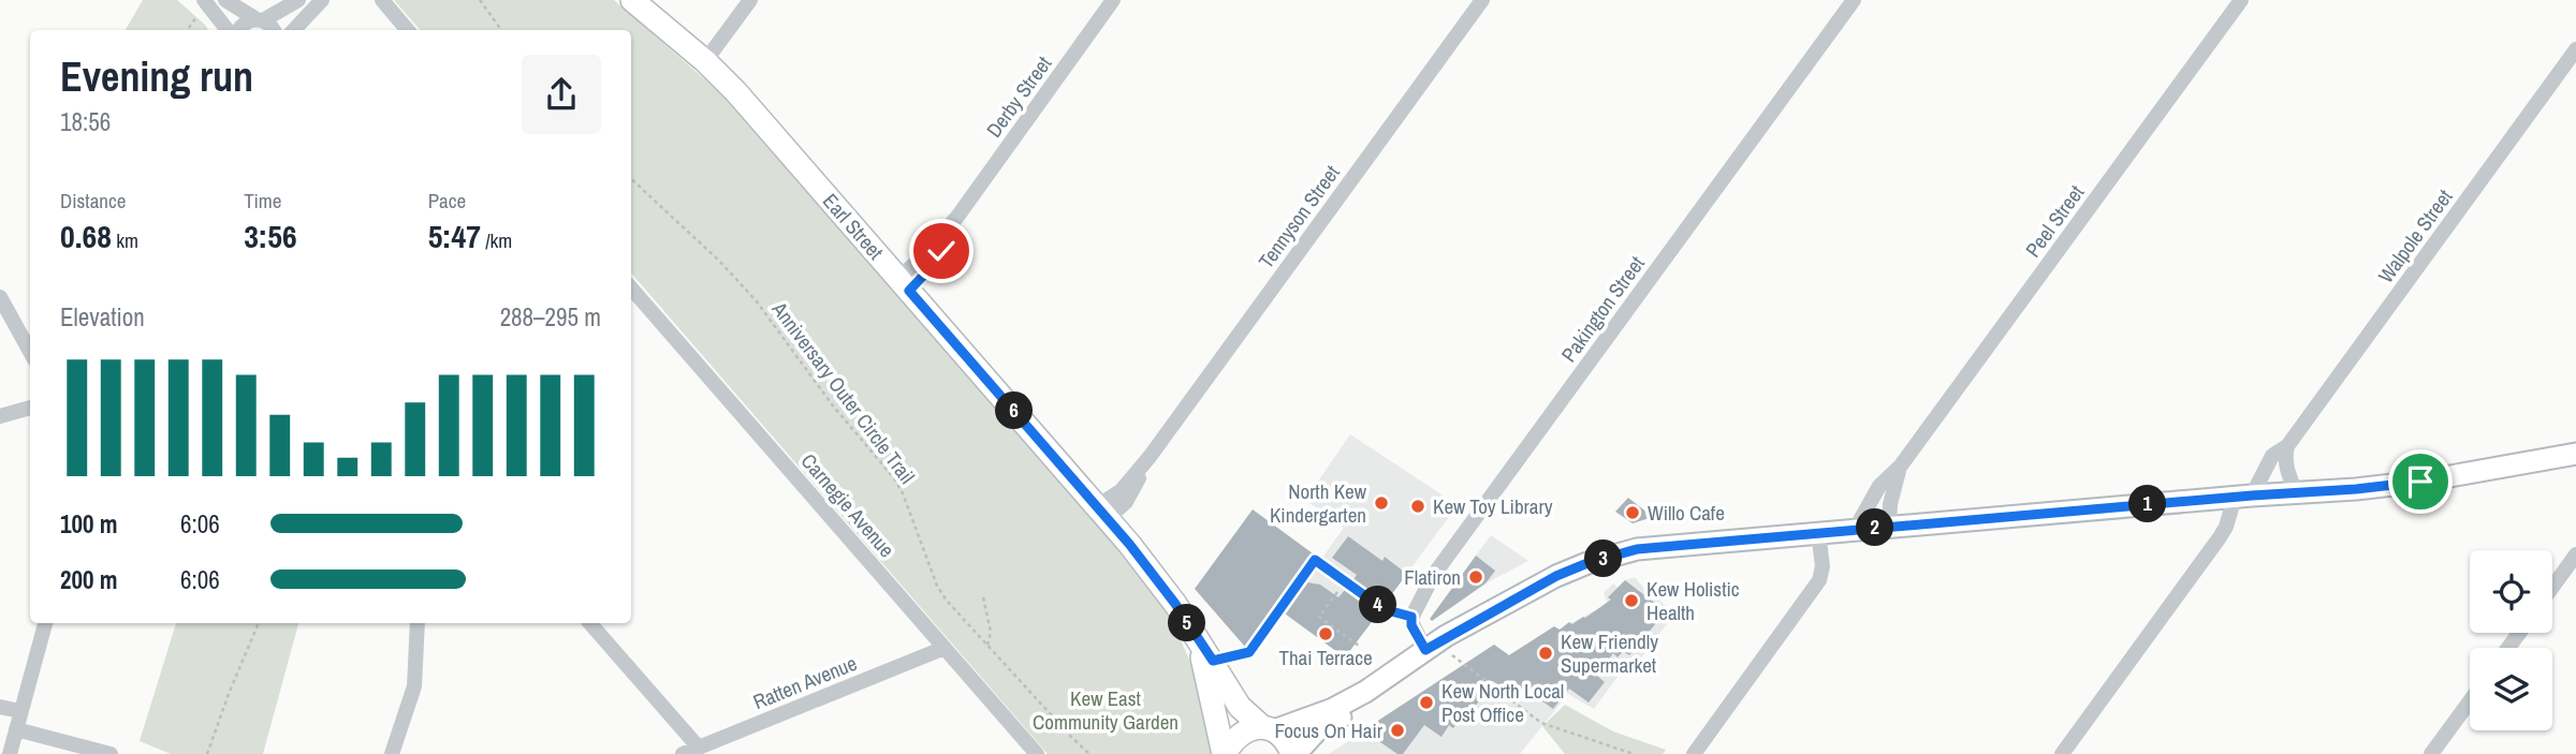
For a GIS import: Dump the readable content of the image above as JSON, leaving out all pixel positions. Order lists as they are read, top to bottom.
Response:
{
  "streets": {
    "main road": ["Earl Street"],
    "street": [
      "Derby Street",
      "Tennyson Street",
      "Peel Street",
      "Walpole Street",
      "Pakington Street",
      "Carnegie Avenue",
      "Ratten Avenue"
    ],
    "path": ["Anniversary Outer Circle Trail"]
  },
  "crossings": [
    ["Derby Street", "Earl Street"],
    ["Tennyson Street", "Earl Street"],
    ["Carnegie Avenue", "Ratten Avenue"]
  ],
  "parks": ["Kew East Community Garden"],
  "places": [
    "North Kew Kindergarten",
    "Kew Toy Library",
    "Willo Cafe",
    "Flatiron",
    "Kew Holistic Health",
    "Thai Terrace",
    "Kew Friendly Supermarket",
    "Kew North Local Post Office",
    "Focus On Hair"
  ],
  "page": {
    "heading": ["Evening run", "18:56"],
    "stats": [
      ["Distance", "0.68 km"],
      ["Time", "3:56"],
      ["Pace", "5:47 /km"]
    ],
    "chart": ["Elevation", "288–295 m"],
    "pins": [
      "6",
      "1",
      "2",
      "3",
      "4",
      "5"
    ],
    "list": [
      {
        "name": "100 m",
        "note": "6:06"
      },
      {
        "name": "200 m",
        "note": "6:06"
      }
    ]
  }
}
